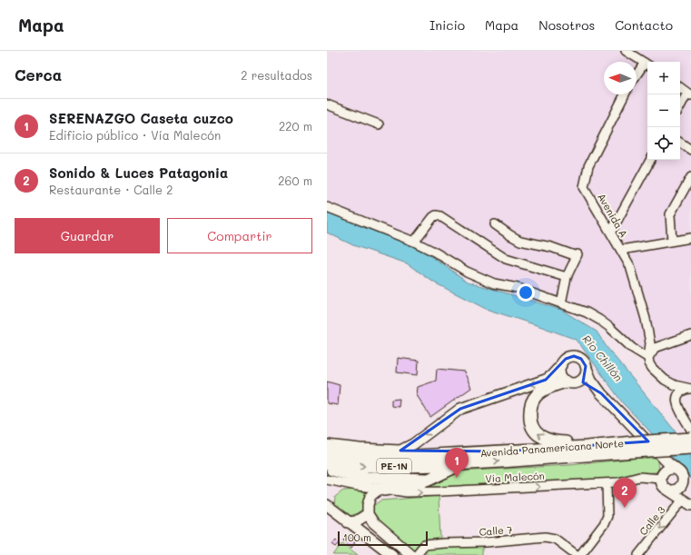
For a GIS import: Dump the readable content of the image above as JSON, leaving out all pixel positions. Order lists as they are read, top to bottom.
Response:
{
  "streets": {
    "highway": ["Avenida Panamericana Norte", "PE-1N"],
    "street": [
      "Avenida A",
      "Vía Malecón",
      "Calle 3",
      "Calle 7"
    ]
  },
  "one_way": ["Vía Malecón", "Calle 3"],
  "water": ["Río Chillón"],
  "scale_bar": "100 m",
  "north": "left",
  "page": {
    "header": "Mapa",
    "nav": [
      "Inicio",
      "Mapa",
      "Nosotros",
      "Contacto"
    ],
    "heading": ["Cerca", "2 resultados"],
    "map_buttons": ["+", "−"],
    "list": [
      {
        "mark": "1",
        "name": "SERENAZGO Caseta cuzco",
        "note": "Edificio público · Vía Malecón",
        "value": "220 m"
      },
      {
        "mark": "2",
        "name": "Sonido & Luces Patagonia",
        "note": "Restaurante · Calle 2",
        "value": "260 m"
      }
    ],
    "buttons": ["Guardar", "Compartir"],
    "pins": ["1", "2"],
    "scale": "100 m"
  }
}
